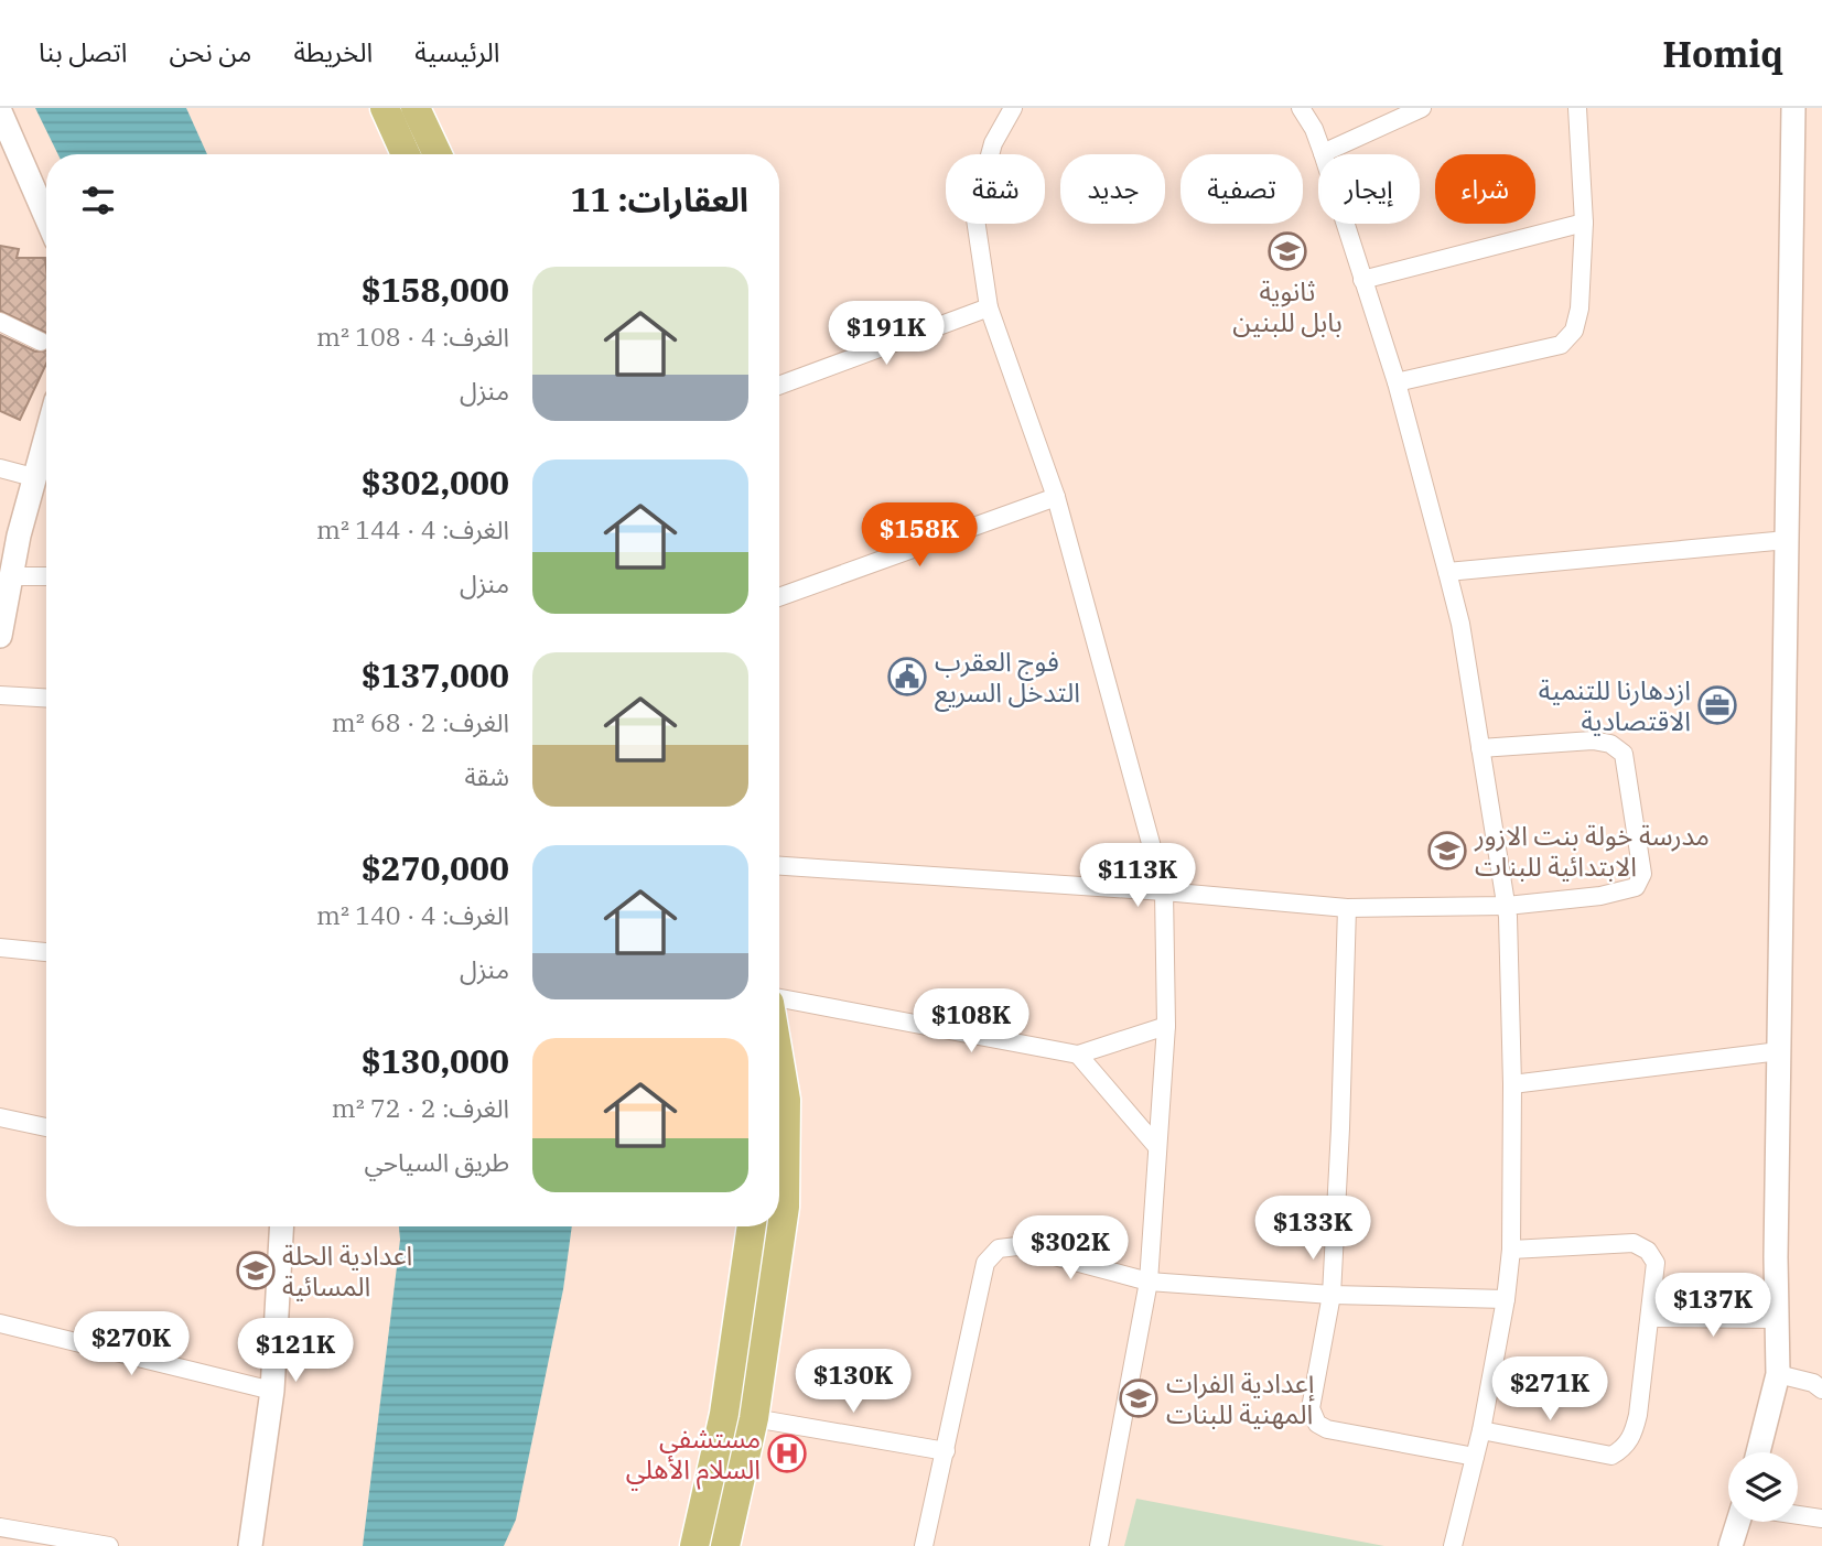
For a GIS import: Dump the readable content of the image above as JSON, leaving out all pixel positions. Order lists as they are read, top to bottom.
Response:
{
  "places": {
    "school or university": [
      "ثانوية بابل للبنين",
      "مدرسة خولة بنت الازور الابتدائية للبنات",
      "اعدادية الحلة المسائية",
      "إعدادية الفرات المهنية للبنات"
    ],
    "public building": ["فوج العقرب التدخل السريع"],
    "office": ["ازدهارنا للتنمية الاقتصادية"],
    "hospital": ["مستشفى السلام الأهلي"]
  },
  "page": {
    "header": "Homiq",
    "nav": [
      "الرئيسية",
      "الخريطة",
      "من نحن",
      "اتصل بنا"
    ],
    "chip": [
      "شراء",
      "إيجار",
      "تصفية",
      "جديد",
      "شقة"
    ],
    "heading": "العقارات: 11",
    "list": [
      {
        "name": "$158,000",
        "note": "الغرف: 4 · 108 m² · منزل"
      },
      {
        "name": "$302,000",
        "note": "الغرف: 4 · 144 m² · منزل"
      },
      {
        "name": "$137,000",
        "note": "الغرف: 2 · 68 m² · شقة"
      },
      {
        "name": "$270,000",
        "note": "الغرف: 4 · 140 m² · منزل"
      },
      {
        "name": "$130,000",
        "note": "الغرف: 2 · 72 m² · طريق السياحي"
      }
    ],
    "price": [
      "$191K",
      "$158K",
      "$113K",
      "$108K",
      "$133K",
      "$302K",
      "$137K",
      "$270K",
      "$121K",
      "$130K",
      "$271K"
    ]
  }
}
